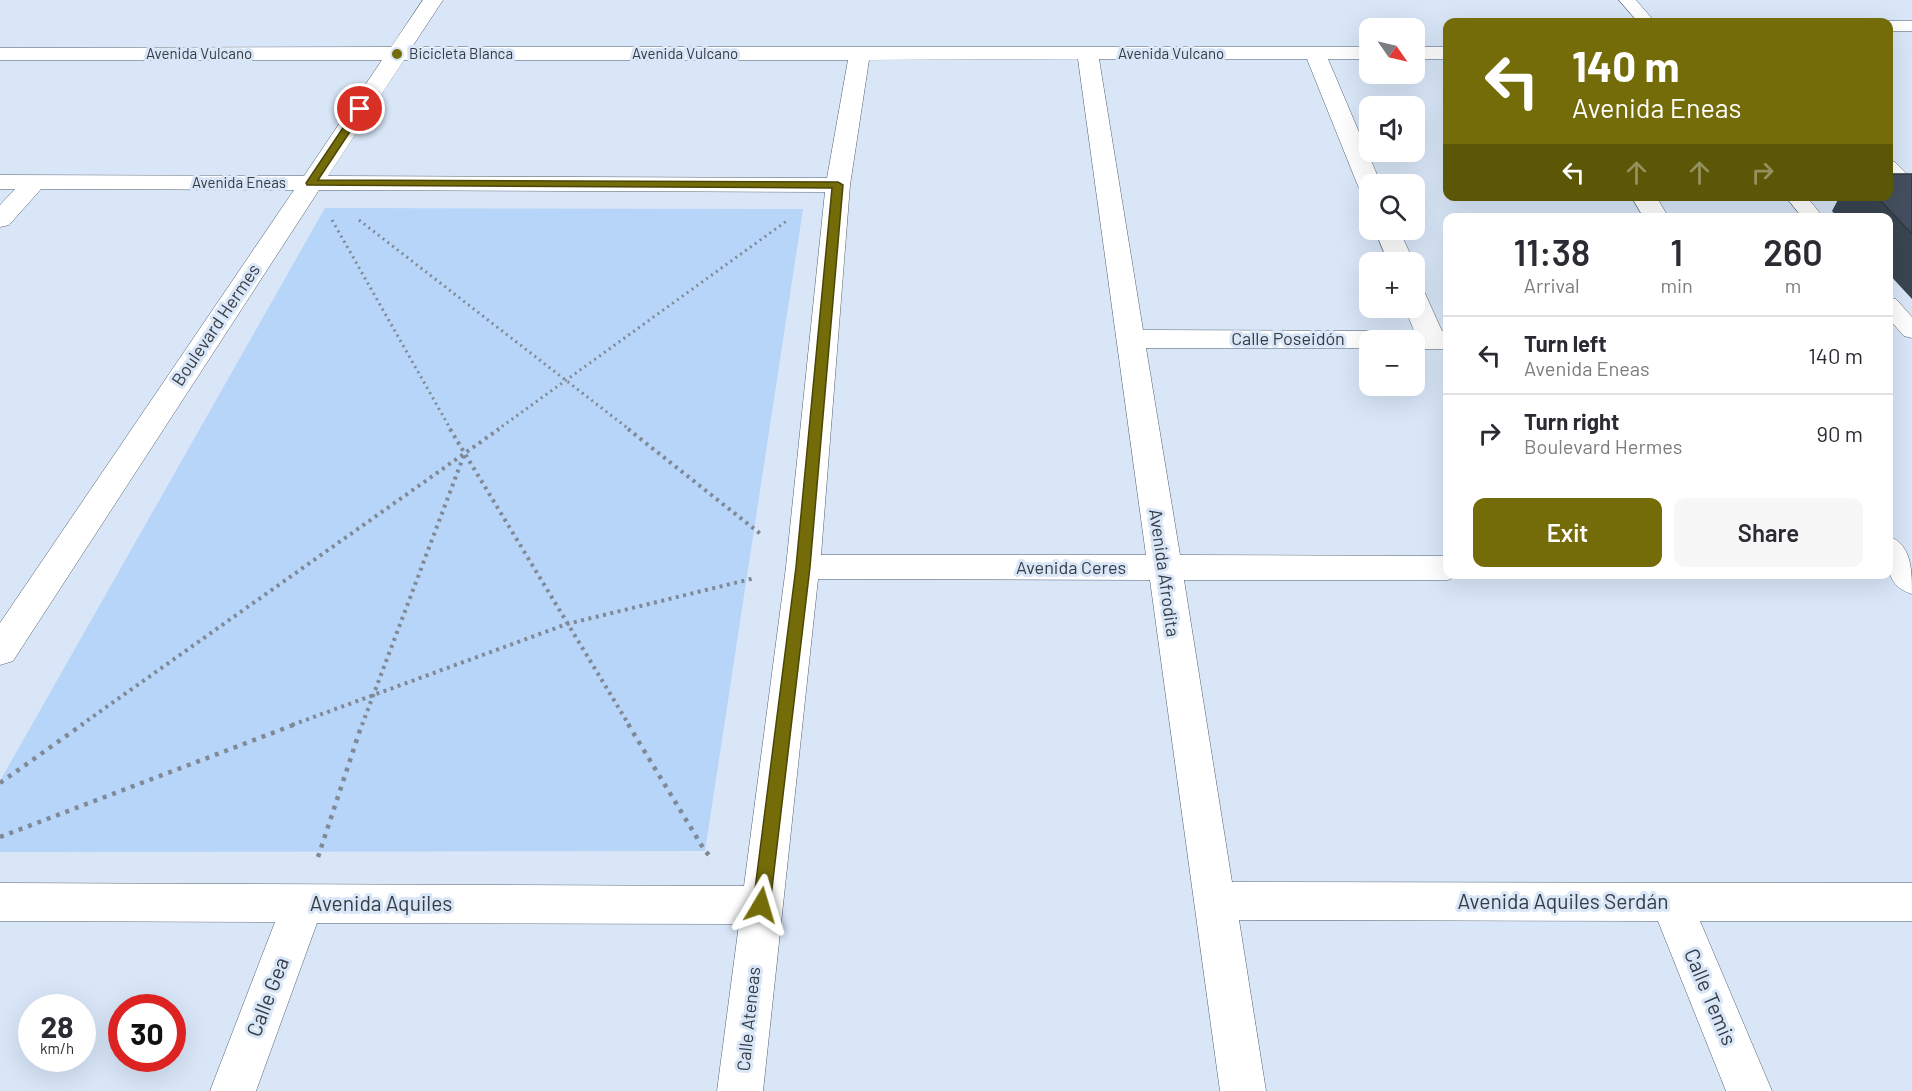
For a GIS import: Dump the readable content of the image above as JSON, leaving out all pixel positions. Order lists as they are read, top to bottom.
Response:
{
  "streets": {
    "street": [
      "Avenida Vulcano",
      "Avenida Eneas",
      "Boulevard Hermes",
      "Calle Poseidón",
      "Avenida Ceres",
      "Avenida Afrodita",
      "Avenida Aquiles Serdán",
      "Avenida Aquiles",
      "Calle Gea",
      "Calle Temis",
      "Calle Ateneas"
    ]
  },
  "crossings": [
    ["Avenida Vulcano", "Boulevard Hermes"],
    ["Avenida Vulcano", "Avenida Afrodita"],
    ["Avenida Vulcano", "Calle Ateneas"],
    ["Avenida Eneas", "Boulevard Hermes"],
    ["Avenida Eneas", "Calle Ateneas"],
    ["Calle Poseidón", "Avenida Afrodita"],
    ["Avenida Ceres", "Avenida Afrodita"],
    ["Avenida Ceres", "Calle Ateneas"],
    ["Avenida Afrodita", "Avenida Aquiles Serdán"],
    ["Avenida Aquiles Serdán", "Calle Temis"],
    ["Avenida Aquiles", "Calle Gea"],
    ["Avenida Aquiles", "Calle Ateneas"]
  ],
  "places": ["Bicicleta Blanca"],
  "north": "bottom right",
  "page": {
    "map_buttons": ["+", "−"],
    "turn": ["140 m", "Avenida Eneas"],
    "eta": [
      "11:38",
      "Arrival",
      "1",
      "min",
      "260",
      "m"
    ],
    "list": [
      {
        "name": "Turn left",
        "note": "Avenida Eneas",
        "value": "140 m"
      },
      {
        "name": "Turn right",
        "note": "Boulevard Hermes",
        "value": "90 m"
      }
    ],
    "buttons": ["Exit", "Share"],
    "speed": "28 km/h",
    "limit": "30"
  }
}
